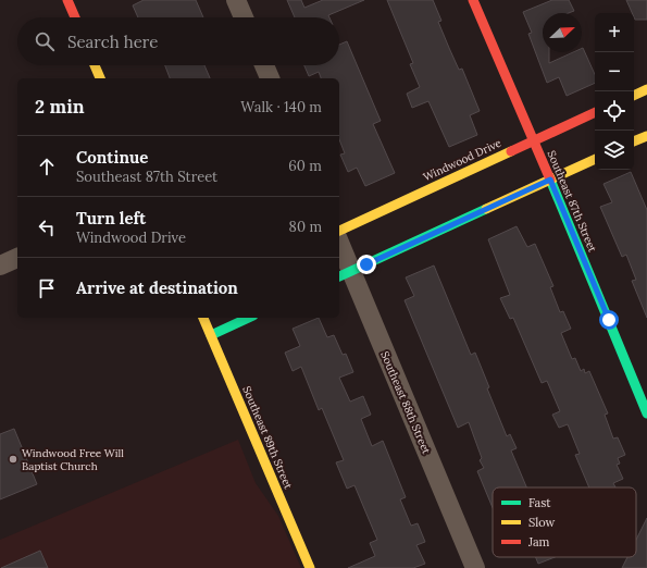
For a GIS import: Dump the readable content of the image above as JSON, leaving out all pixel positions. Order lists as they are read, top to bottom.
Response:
{
  "streets": {
    "street": [
      "Windwood Drive",
      "Southeast 87th Street",
      "Southeast 88th Street",
      "Southeast 89th Street"
    ]
  },
  "crossings": [
    ["Windwood Drive", "Southeast 87th Street"]
  ],
  "places": ["Windwood Free Will Baptist Church"],
  "legend": ["Fast", "Slow", "Jam"],
  "north": "top right",
  "page": {
    "map_buttons": ["+", "−"],
    "search": "Search here",
    "heading": ["2 min", "Walk · 140 m"],
    "list": [
      ["Continue", "Southeast 87th Street", "60 m"],
      ["Turn left", "Windwood Drive", "80 m"],
      "Arrive at destination"
    ]
  }
}
